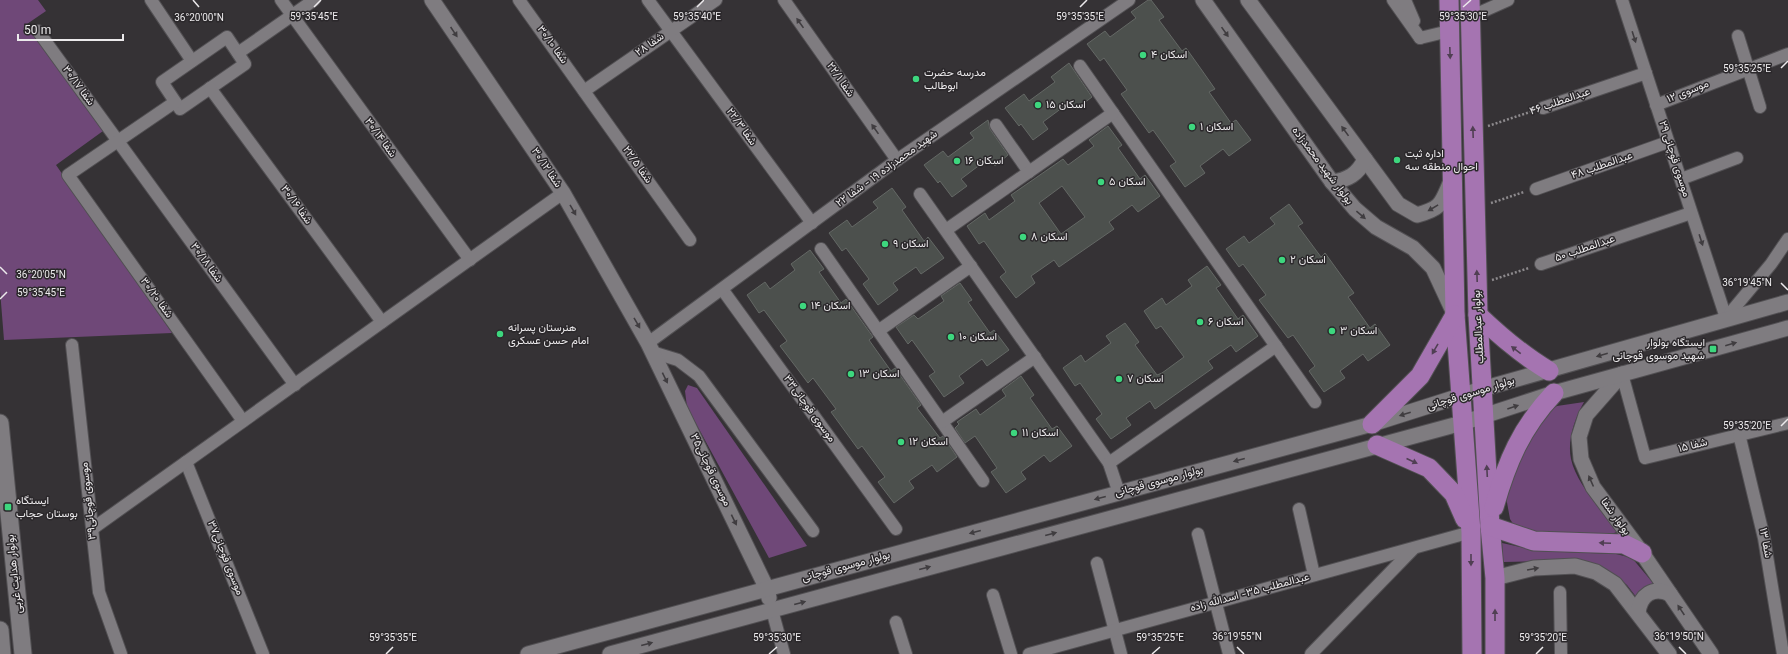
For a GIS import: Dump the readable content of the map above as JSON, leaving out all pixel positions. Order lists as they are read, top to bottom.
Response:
{
  "streets": {
    "main road": ["بولوار عبدالمطلب", "بولوار هدایت غربی"],
    "street": [
      "شفا ۳۰/۱۰",
      "شفا ۲۸",
      "۲۲/۱ شفا",
      "شفا ۳۰/۱۷",
      "موسوی ۱۲",
      "عبدالمطلب ۴۶",
      "شفا ۲۲/۳",
      "شفا ۳۰/۱۴",
      "موسوی قوچانی ۲۹",
      "شفا ۲۲/۵",
      "بولوار شهید محمدزاده",
      "عبدالمطلب ۴۸",
      "شفا ۳۰/۱۲",
      "شهید محمدزاده ۱۹ - شفا ۲۲",
      "شفا ۳۰/۱۶",
      "عبدالمطلب ۵۰",
      "شفا ۳۰/۱۸",
      "شفا ۳۰/۲۰",
      "بولوار موسوی قوچانی",
      "موسوی قوچانی۳۳",
      "شفا ۱۵",
      "موسوی قوچانی۳۵",
      "موسوی قوچانی۳۹",
      "بولوار شفا",
      "شفا ۱۳",
      "موسوی قوچانی۳۷",
      "عبدالمطلب ۳۵- اسدالله زاده"
    ]
  },
  "crossings": [
    ["شفا ۳۰/۱۰", "شفا ۲۸"],
    ["شفا ۳۰/۱۰", "شفا ۲۲/۵"],
    ["شفا ۲۸", "شفا ۲۲/۳"],
    ["شفا ۲۸", "شفا ۲۲/۵"],
    ["۲۲/۱ شفا", "شهید محمدزاده ۱۹ - شفا ۲۲"],
    ["شفا ۳۰/۱۷", "شفا ۳۰/۱۸"],
    ["شفا ۳۰/۱۷", "شفا ۳۰/۲۰"],
    ["موسوی ۱۲", "موسوی قوچانی ۲۹"],
    ["عبدالمطلب ۴۶", "موسوی قوچانی ۲۹"],
    ["عبدالمطلب ۴۶", "بولوار عبدالمطلب"],
    ["شفا ۲۲/۳", "شهید محمدزاده ۱۹ - شفا ۲۲"],
    ["موسوی قوچانی ۲۹", "عبدالمطلب ۴۸"],
    ["موسوی قوچانی ۲۹", "عبدالمطلب ۵۰"],
    ["موسوی قوچانی ۲۹", "بولوار موسوی قوچانی"],
    ["بولوار شهید محمدزاده", "بولوار عبدالمطلب"],
    ["شفا ۳۰/۱۲", "شهید محمدزاده ۱۹ - شفا ۲۲"],
    ["شفا ۳۰/۱۲", "موسوی قوچانی۳۵"],
    ["شهید محمدزاده ۱۹ - شفا ۲۲", "موسوی قوچانی۳۳"],
    ["شهید محمدزاده ۱۹ - شفا ۲۲", "موسوی قوچانی۳۵"],
    ["عبدالمطلب ۵۰", "بولوار عبدالمطلب"],
    ["شفا ۳۰/۱۸", "شفا ۳۰/۲۰"],
    ["بولوار عبدالمطلب", "بولوار موسوی قوچانی"],
    ["بولوار عبدالمطلب", "عبدالمطلب ۳۵- اسدالله زاده"],
    ["بولوار موسوی قوچانی", "شفا ۱۵"],
    ["بولوار موسوی قوچانی", "موسوی قوچانی۳۵"],
    ["بولوار موسوی قوچانی", "بولوار شفا"],
    ["شفا ۱۵", "بولوار شفا"],
    ["شفا ۱۵", "شفا ۱۳"]
  ],
  "one_way": [
    "۲۲/۱ شفا",
    "موسوی قوچانی ۲۹",
    "شفا ۳۰/۱۲",
    "بولوار شفا"
  ],
  "places": {
    "other": [
      "اسکان ۴",
      "مدرسه حضرت ابوطالب",
      "اسکان ۱۵",
      "اسکان ۱",
      "اداره ثبت احوال منطقه سه",
      "اسکان ۱۶",
      "اسکان ۵",
      "اسکان ۸",
      "اسکان ۹",
      "اسکان ۲",
      "اسکان ۱۴",
      "اسکان ۶",
      "اسکان ۳",
      "هنرستان پسرانه امام حسن عسکری",
      "اسکان ۱۰",
      "اسکان ۱۳",
      "اسکان ۷",
      "اسکان ۱۱",
      "اسکان ۱۲"
    ],
    "transit": ["ایستگاه بولوار شهید موسوی قوچانی", "ایستگاه بوستان حجاب"]
  },
  "scale_bar": "50 m",
  "coordinates": [
    "59°35'45\"E",
    "59°35'40\"E",
    "59°35'35\"E",
    "59°35'30\"E",
    "36°20'00\"N",
    "59°35'25\"E",
    "36°20'05\"N",
    "36°19'45\"N",
    "59°35'20\"E",
    "36°19'55\"N",
    "36°19'50\"N"
  ]
}
